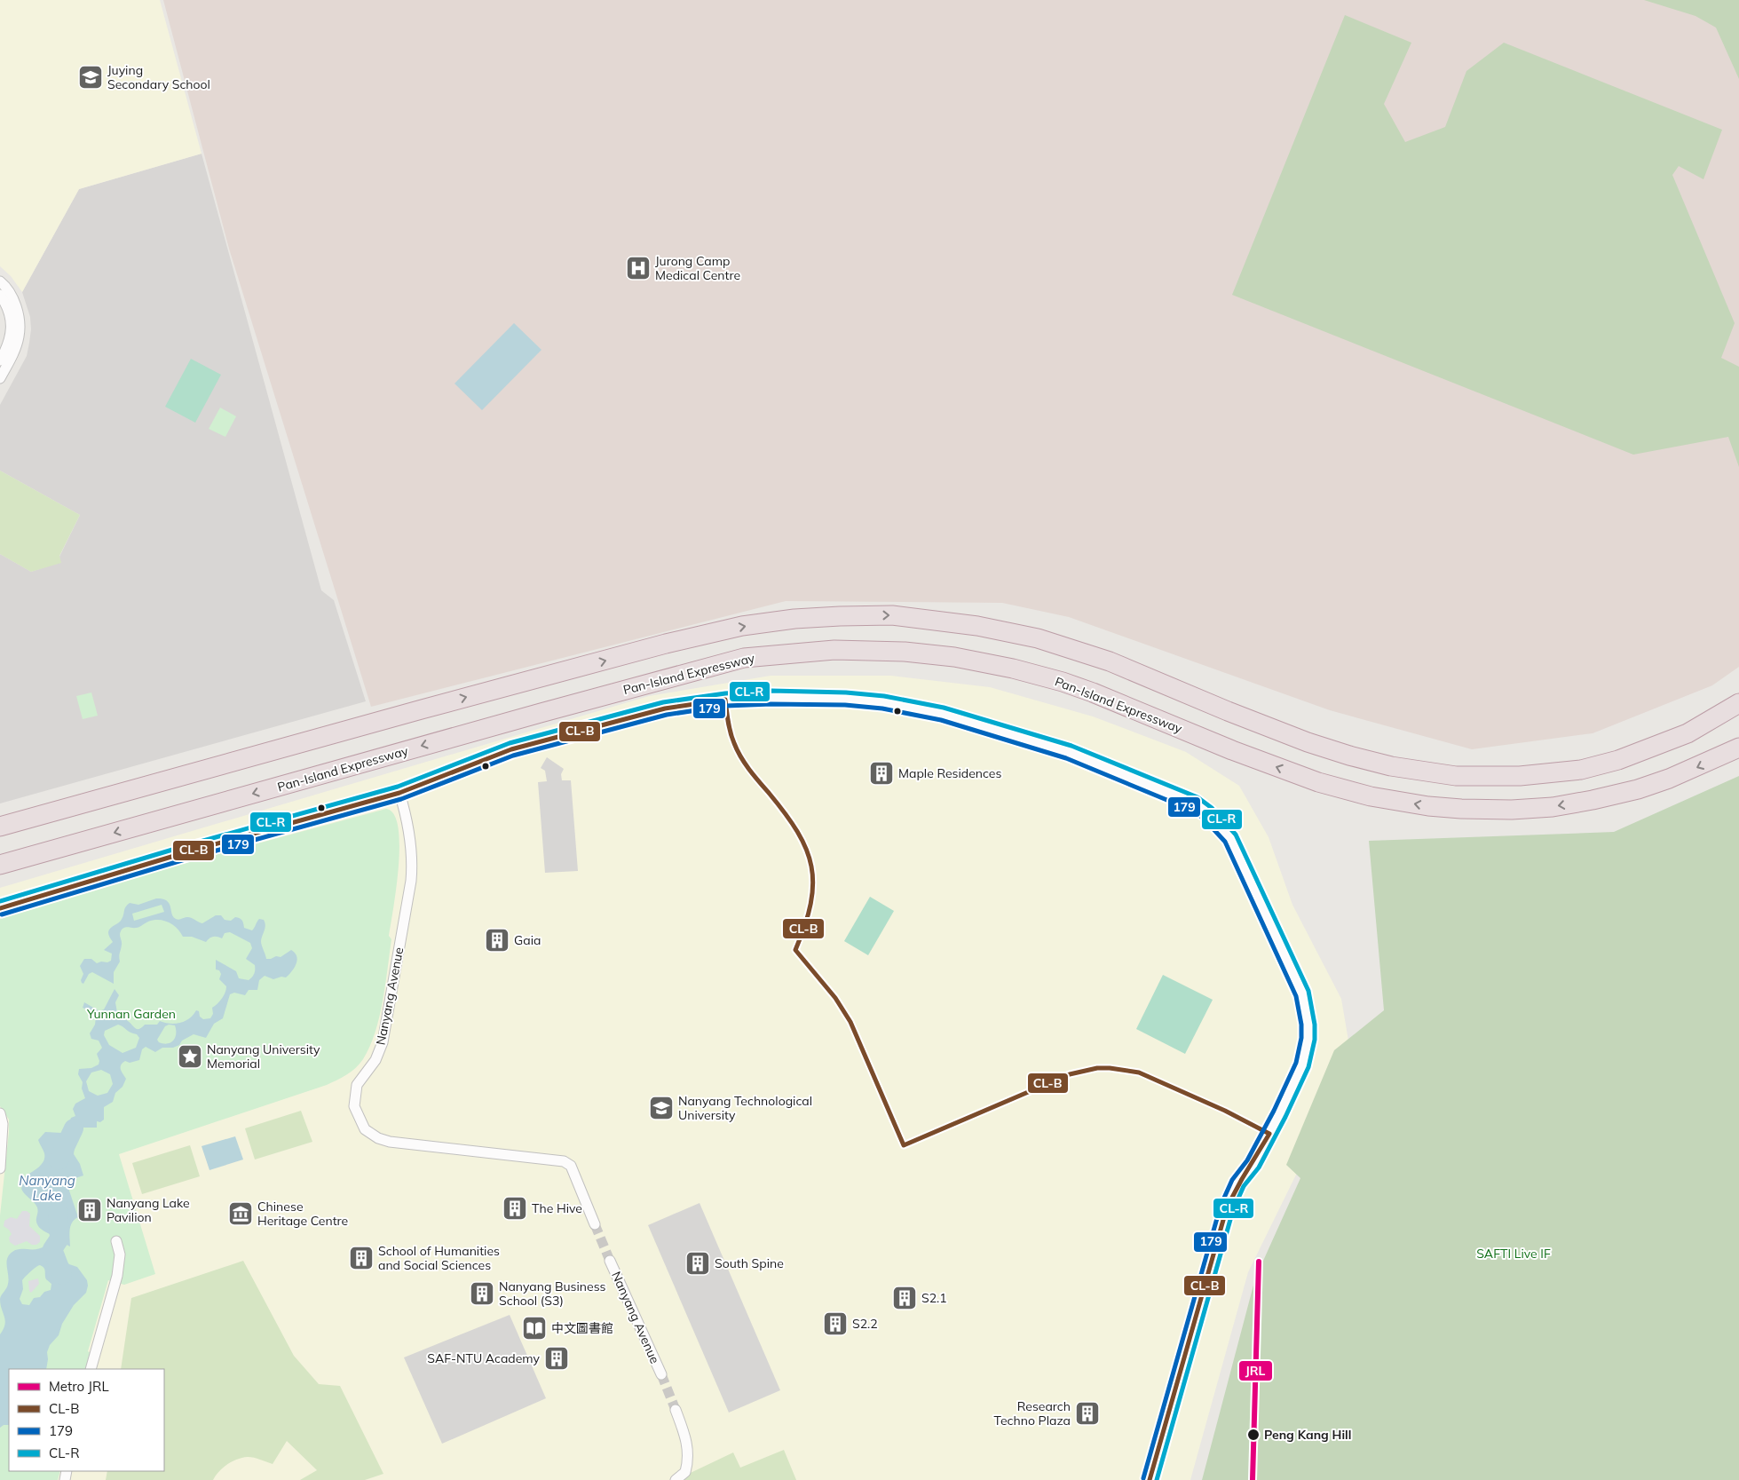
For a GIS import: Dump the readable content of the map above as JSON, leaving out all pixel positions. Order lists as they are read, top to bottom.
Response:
{
  "streets": {
    "highway": ["Pan-Island Expressway"],
    "street": ["Nanyang Avenue"]
  },
  "water": ["Nanyang Lake"],
  "parks": ["Yunnan Garden", "SAFTI Live IF"],
  "places": {
    "school or university": ["Juying Secondary School", "Nanyang Technological University"],
    "hospital": ["Jurong Camp Medical Centre"],
    "building": [
      "Maple Residences",
      "Gaia",
      "The Hive",
      "Nanyang Lake Pavilion",
      "School of Humanities and Social Sciences",
      "South Spine",
      "Nanyang Business School (S3)",
      "S2.1",
      "S2.2",
      "SAF-NTU Academy",
      "Research Techno Plaza"
    ],
    "place": ["Nanyang University Memorial"],
    "museum": ["Chinese Heritage Centre"],
    "library": ["中文圖書館"],
    "other": ["Peng Kang Hill"]
  },
  "lines": [
    "transit line CL-R",
    "transit line CL-B",
    "transit line 179",
    "metro line JRL"
  ],
  "legend": [
    "Metro JRL",
    "CL-B",
    "179",
    "CL-R"
  ]
}
